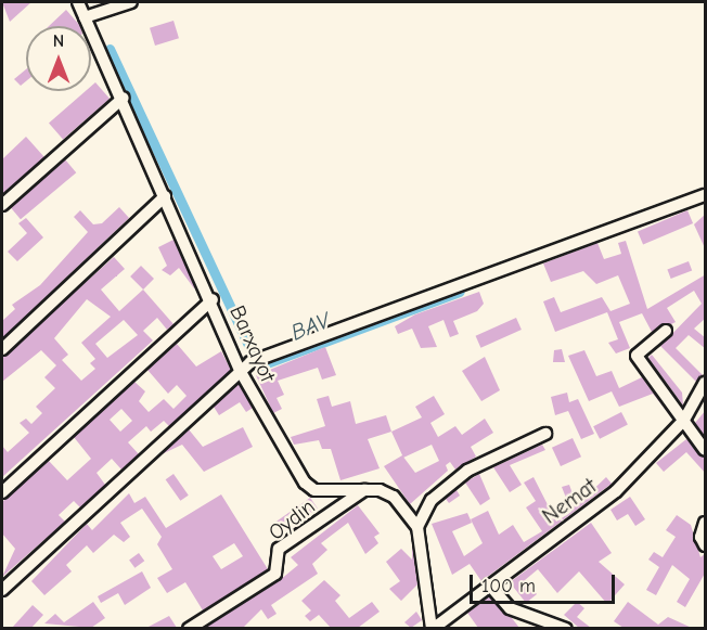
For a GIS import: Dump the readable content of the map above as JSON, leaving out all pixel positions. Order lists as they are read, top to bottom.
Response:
{
  "streets": {
    "street": ["Barxayot", "Nemat", "Oydin"]
  },
  "crossings": [
    ["Barxayot", "Oydin"]
  ],
  "water": ["BAV"],
  "scale_bar": "100 m",
  "north": "top"
}
